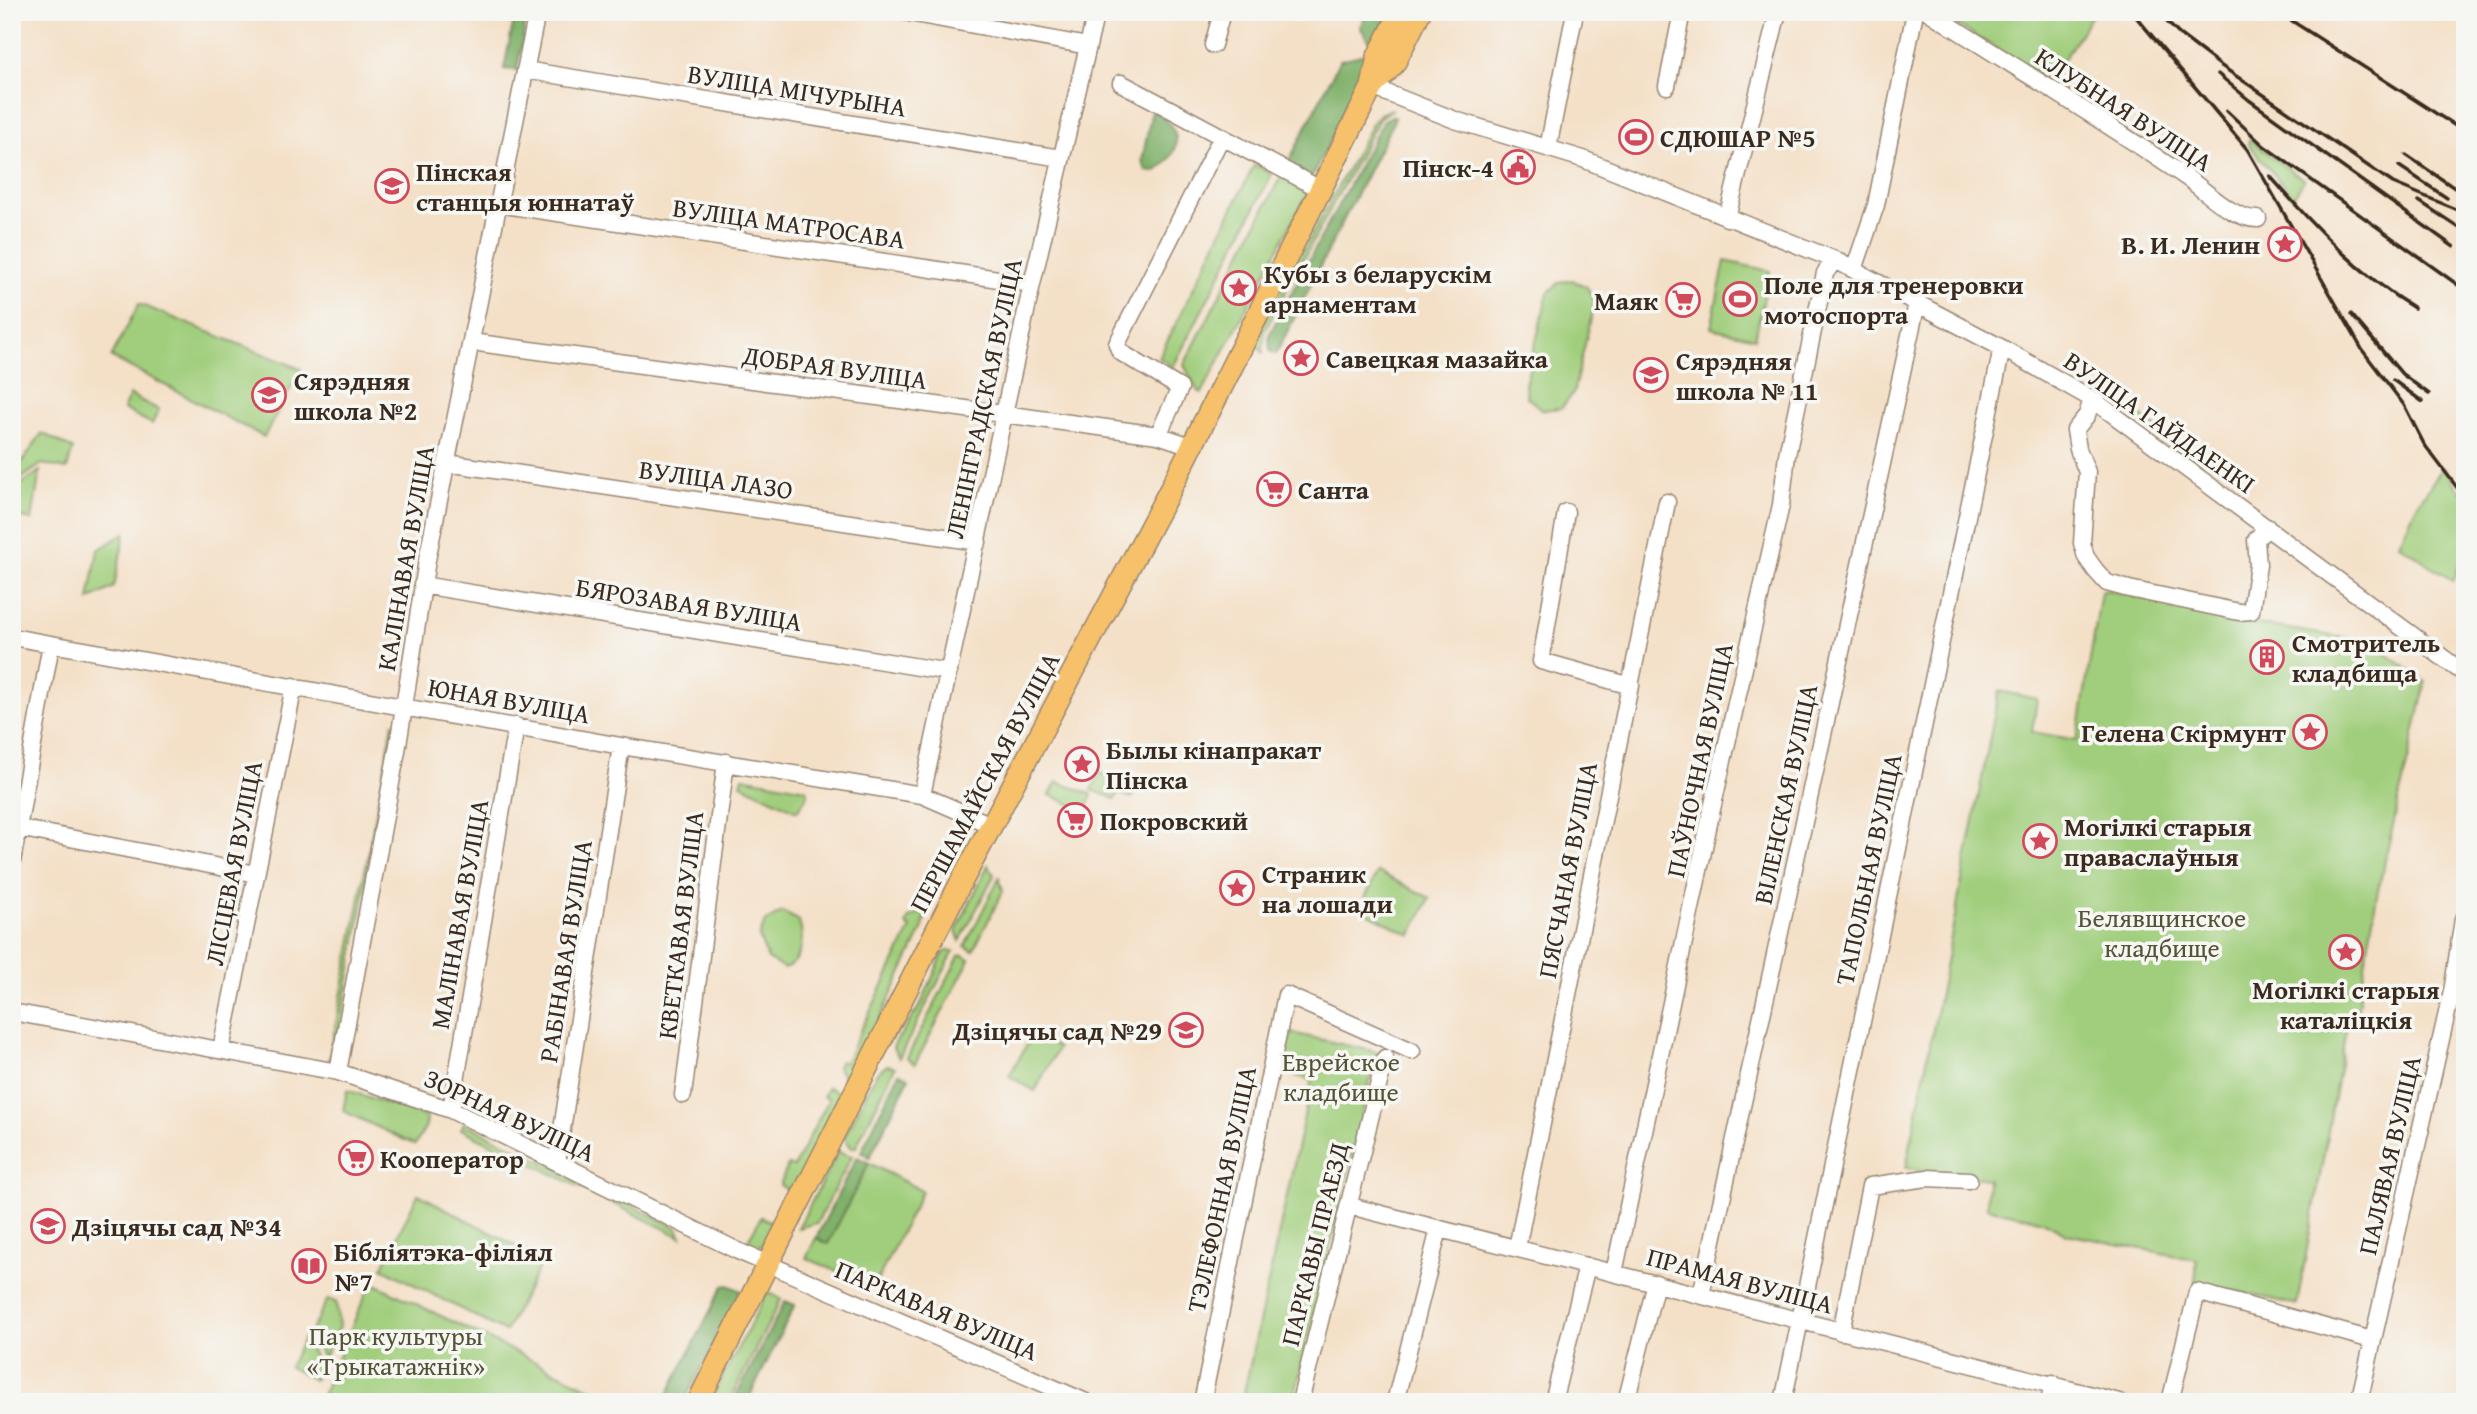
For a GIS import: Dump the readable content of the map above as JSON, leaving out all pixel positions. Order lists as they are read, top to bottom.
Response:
{
  "streets": {
    "main road": ["ПЕРШАМАЙСКАЯ ВУЛІЦА"],
    "street": [
      "ВУЛІЦА МІЧУРЫНА",
      "КЛУБНАЯ ВУЛІЦА",
      "ВУЛІЦА МАТРОСАВА",
      "ДОБРАЯ ВУЛІЦА",
      "ЛЕНІНГРАДСКАЯ ВУЛІЦА",
      "ВУЛІЦА ГАЙДАЕНКІ",
      "ВУЛІЦА ЛАЗО",
      "КАЛІНАВАЯ ВУЛІЦА",
      "БЯРОЗАВАЯ ВУЛІЦА",
      "ЮНАЯ ВУЛІЦА",
      "ПАЎНОЧНАЯ ВУЛІЦА",
      "ВІЛЕНСКАЯ ВУЛІЦА",
      "ЛІСЦЕВАЯ ВУЛІЦА",
      "ТАПОЛЬНАЯ ВУЛІЦА",
      "ПЯСЧАНАЯ ВУЛІЦА",
      "МАЛІНАВАЯ ВУЛІЦА",
      "КВЕТКАВАЯ ВУЛІЦА",
      "РАБІНАВАЯ ВУЛІЦА",
      "ЗОРНАЯ ВУЛІЦА",
      "ПАЛЯВАЯ ВУЛІЦА",
      "ТЭЛЕФОННАЯ ВУЛІЦА",
      "ПАРКАВЫ ПРАЕЗД",
      "ПРАМАЯ ВУЛІЦА",
      "ПАРКАВАЯ ВУЛІЦА"
    ]
  },
  "crossings": [
    ["ВУЛІЦА МІЧУРЫНА", "ЛЕНІНГРАДСКАЯ ВУЛІЦА"],
    ["ВУЛІЦА МІЧУРЫНА", "КАЛІНАВАЯ ВУЛІЦА"],
    ["ВУЛІЦА МАТРОСАВА", "ЛЕНІНГРАДСКАЯ ВУЛІЦА"],
    ["ВУЛІЦА МАТРОСАВА", "КАЛІНАВАЯ ВУЛІЦА"],
    ["ДОБРАЯ ВУЛІЦА", "ЛЕНІНГРАДСКАЯ ВУЛІЦА"],
    ["ДОБРАЯ ВУЛІЦА", "КАЛІНАВАЯ ВУЛІЦА"],
    ["ДОБРАЯ ВУЛІЦА", "ПЕРШАМАЙСКАЯ ВУЛІЦА"],
    ["ЛЕНІНГРАДСКАЯ ВУЛІЦА", "ВУЛІЦА ЛАЗО"],
    ["ЛЕНІНГРАДСКАЯ ВУЛІЦА", "БЯРОЗАВАЯ ВУЛІЦА"],
    ["ЛЕНІНГРАДСКАЯ ВУЛІЦА", "ЮНАЯ ВУЛІЦА"],
    ["ВУЛІЦА ГАЙДАЕНКІ", "ПАЎНОЧНАЯ ВУЛІЦА"],
    ["ВУЛІЦА ГАЙДАЕНКІ", "ПЕРШАМАЙСКАЯ ВУЛІЦА"],
    ["ВУЛІЦА ГАЙДАЕНКІ", "ВІЛЕНСКАЯ ВУЛІЦА"],
    ["ВУЛІЦА ГАЙДАЕНКІ", "ТАПОЛЬНАЯ ВУЛІЦА"],
    ["ВУЛІЦА ЛАЗО", "КАЛІНАВАЯ ВУЛІЦА"],
    ["КАЛІНАВАЯ ВУЛІЦА", "БЯРОЗАВАЯ ВУЛІЦА"],
    ["КАЛІНАВАЯ ВУЛІЦА", "ЮНАЯ ВУЛІЦА"],
    ["КАЛІНАВАЯ ВУЛІЦА", "ЗОРНАЯ ВУЛІЦА"],
    ["ЮНАЯ ВУЛІЦА", "ПЕРШАМАЙСКАЯ ВУЛІЦА"],
    ["ЮНАЯ ВУЛІЦА", "ЛІСЦЕВАЯ ВУЛІЦА"],
    ["ЮНАЯ ВУЛІЦА", "МАЛІНАВАЯ ВУЛІЦА"],
    ["ЮНАЯ ВУЛІЦА", "КВЕТКАВАЯ ВУЛІЦА"],
    ["ЮНАЯ ВУЛІЦА", "РАБІНАВАЯ ВУЛІЦА"],
    ["ПАЎНОЧНАЯ ВУЛІЦА", "ПРАМАЯ ВУЛІЦА"],
    ["ПЕРШАМАЙСКАЯ ВУЛІЦА", "ЗОРНАЯ ВУЛІЦА"],
    ["ПЕРШАМАЙСКАЯ ВУЛІЦА", "ПАРКАВАЯ ВУЛІЦА"],
    ["ВІЛЕНСКАЯ ВУЛІЦА", "ПРАМАЯ ВУЛІЦА"],
    ["ЛІСЦЕВАЯ ВУЛІЦА", "ЗОРНАЯ ВУЛІЦА"],
    ["ТАПОЛЬНАЯ ВУЛІЦА", "ПРАМАЯ ВУЛІЦА"],
    ["ПЯСЧАНАЯ ВУЛІЦА", "ПРАМАЯ ВУЛІЦА"],
    ["МАЛІНАВАЯ ВУЛІЦА", "ЗОРНАЯ ВУЛІЦА"],
    ["РАБІНАВАЯ ВУЛІЦА", "ЗОРНАЯ ВУЛІЦА"],
    ["ЗОРНАЯ ВУЛІЦА", "ПАРКАВАЯ ВУЛІЦА"],
    ["ПАРКАВЫ ПРАЕЗД", "ПРАМАЯ ВУЛІЦА"]
  ],
  "parks": ["Белявщинское кладбище", "Еврейское кладбище", "Парк культуры «Трыкатажнік»"],
  "places": {
    "sports": ["СДЮШАР №5", "Поле для тренеровки мотоспорта"],
    "public building": ["Пінск-4"],
    "school or university": [
      "Пінская станцыя юннатаў",
      "Сярэдняя школа № 11",
      "Сярэдняя школа №2",
      "Дзіцячы сад №29",
      "Дзіцячы сад №34"
    ],
    "place": [
      "В. И. Ленин",
      "Кубы з беларускім арнаментам",
      "Савецкая мазайка",
      "Гелена Скірмунт",
      "Былы кінапракат Пінска",
      "Могілкі старыя праваслаўныя",
      "Страник на лошади",
      "Могілкі старыя каталіцкія"
    ],
    "supermarket": [
      "Маяк",
      "Санта",
      "Покровский",
      "Кооператор"
    ],
    "building": ["Смотритель кладбища"],
    "library": ["Бібліятэка-філіял №7"]
  }
}
